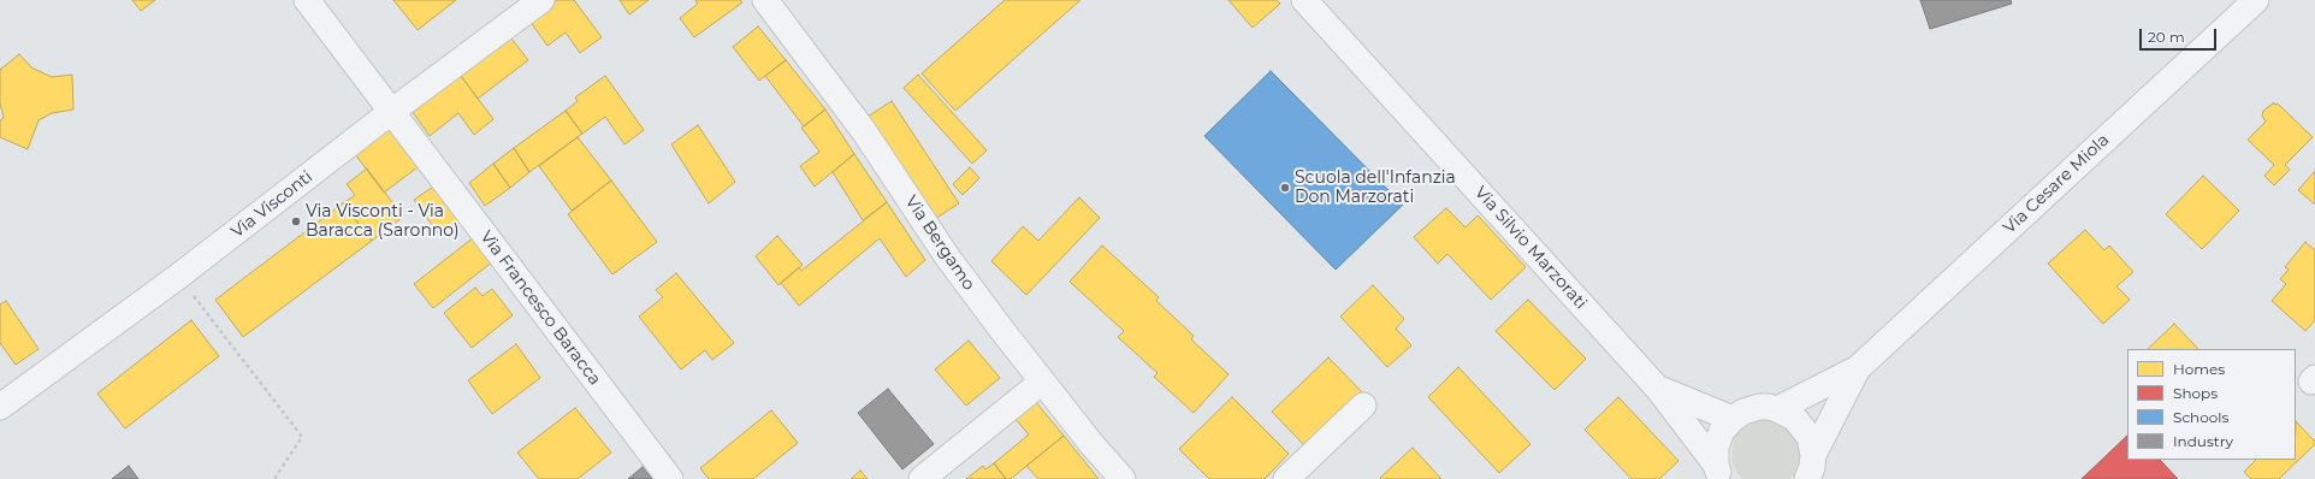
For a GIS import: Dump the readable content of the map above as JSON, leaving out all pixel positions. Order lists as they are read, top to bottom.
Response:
{
  "streets": {
    "street": [
      "Via Cesare Miola",
      "Via Visconti",
      "Via Bergamo",
      "Via Silvio Marzorati",
      "Via Francesco Baracca"
    ]
  },
  "crossings": [
    ["Via Cesare Miola", "Via Silvio Marzorati"],
    ["Via Visconti", "Via Francesco Baracca"]
  ],
  "places": ["Scuola dell'Infanzia Don Marzorati", "Via Visconti - Via Baracca (Saronno)"],
  "legend": [
    "Homes",
    "Shops",
    "Schools",
    "Industry"
  ],
  "scale_bar": "20 m"
}
